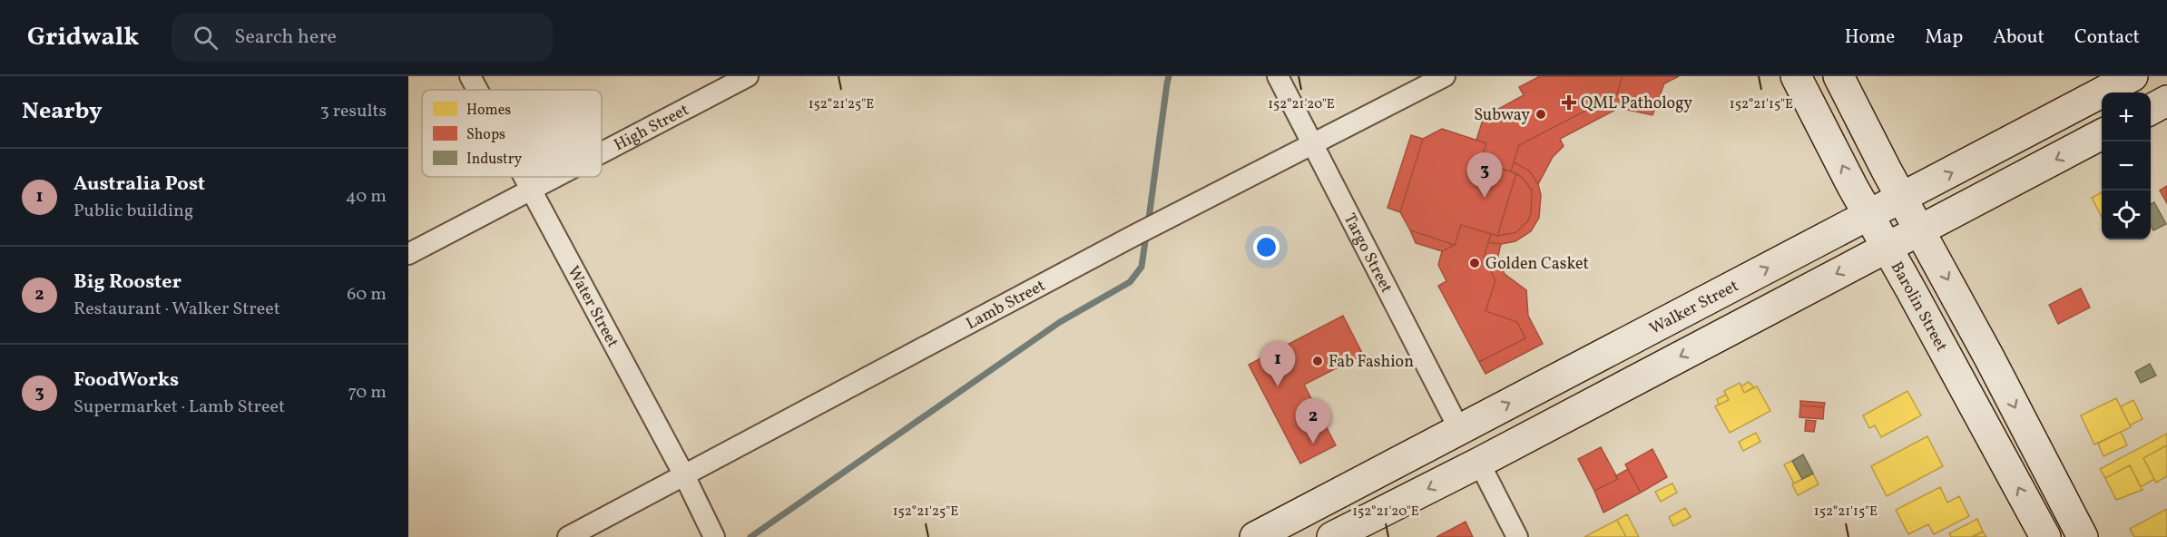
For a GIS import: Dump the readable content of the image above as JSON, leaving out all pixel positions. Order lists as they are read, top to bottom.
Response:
{
  "streets": {
    "main road": ["Walker Street", "Barolin Street"],
    "street": [
      "High Street",
      "Targo Street",
      "Lamb Street",
      "Water Street"
    ]
  },
  "crossings": [
    ["High Street", "Water Street"],
    ["Targo Street", "Lamb Street"],
    ["Targo Street", "Walker Street"],
    ["Lamb Street", "Water Street"],
    ["Walker Street", "Barolin Street"]
  ],
  "places": {
    "health": ["QML Pathology"],
    "other": ["Subway", "Golden Casket", "Fab Fashion"]
  },
  "legend": ["Homes", "Shops", "Industry"],
  "page": {
    "header": "Gridwalk",
    "search": "Search here",
    "nav": [
      "Home",
      "Map",
      "About",
      "Contact"
    ],
    "heading": ["Nearby", "3 results"],
    "map_buttons": ["+", "−"],
    "list": [
      {
        "mark": "1",
        "name": "Australia Post",
        "note": "Public building",
        "value": "40 m"
      },
      {
        "mark": "2",
        "name": "Big Rooster",
        "note": "Restaurant · Walker Street",
        "value": "60 m"
      },
      {
        "mark": "3",
        "name": "FoodWorks",
        "note": "Supermarket · Lamb Street",
        "value": "70 m"
      }
    ],
    "pins": ["3", "1", "2"]
  },
  "coordinates": ["152°21'25\"E", "152°21'20\"E", "152°21'15\"E"]
}
